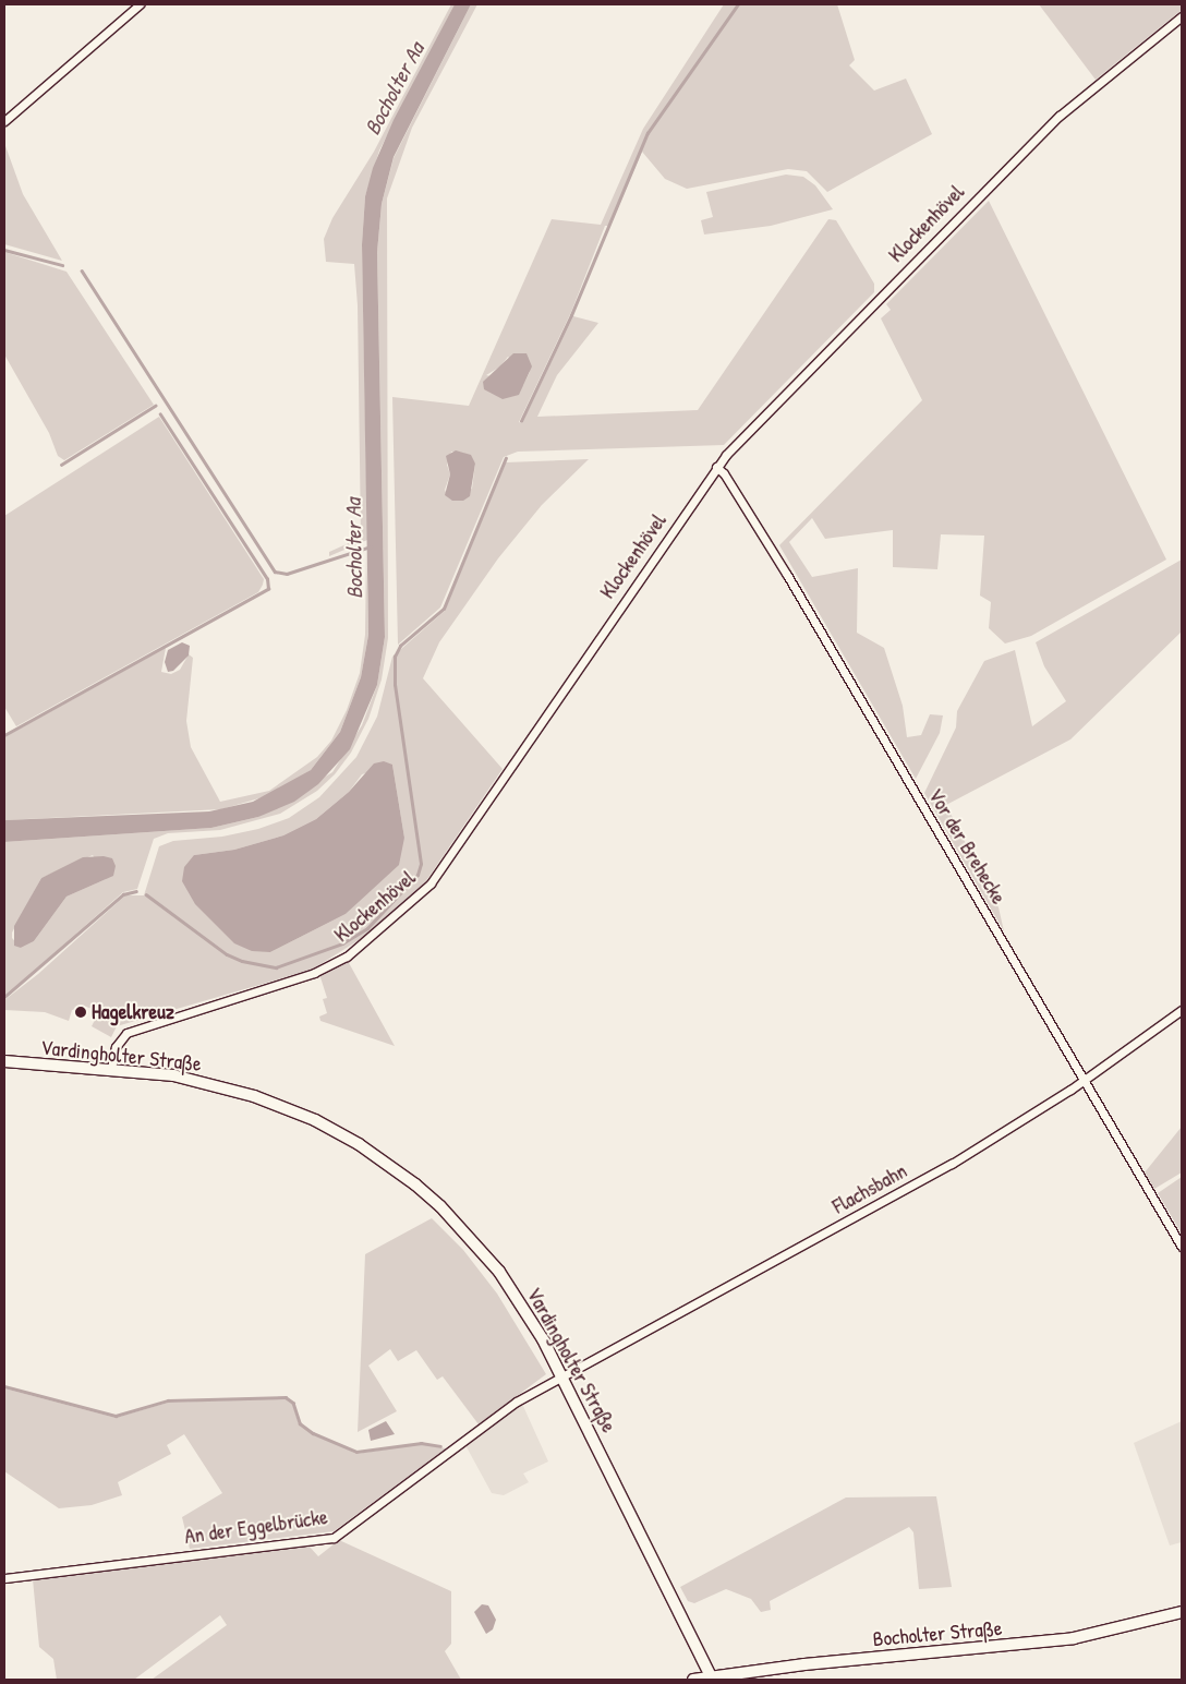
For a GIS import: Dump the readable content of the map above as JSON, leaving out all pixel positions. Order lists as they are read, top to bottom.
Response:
{
  "streets": {
    "street": [
      "Klockenhövel",
      "Vor der Brehecke",
      "Vardingholter Straße",
      "Flachsbahn",
      "An der Eggelbrücke",
      "Bocholter Straße"
    ]
  },
  "crossings": [
    ["Klockenhövel", "Vor der Brehecke"],
    ["Klockenhövel", "Vardingholter Straße"],
    ["Vor der Brehecke", "Flachsbahn"],
    ["Vardingholter Straße", "Flachsbahn"],
    ["Vardingholter Straße", "An der Eggelbrücke"],
    ["Vardingholter Straße", "Bocholter Straße"],
    ["Flachsbahn", "An der Eggelbrücke"]
  ],
  "water": ["Bocholter Aa"],
  "places": ["Hagelkreuz"]
}
